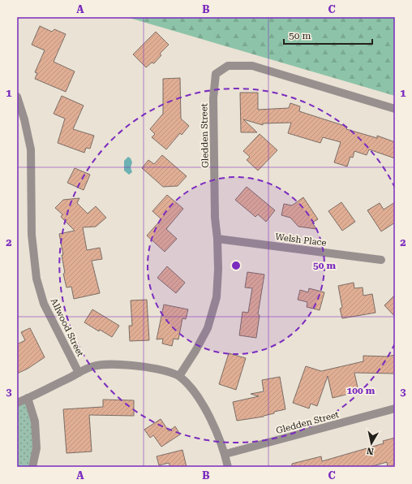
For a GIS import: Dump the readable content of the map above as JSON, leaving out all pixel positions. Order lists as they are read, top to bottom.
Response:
{
  "streets": {
    "street": ["Gledden Street", "Welsh Place", "Allwood Street"]
  },
  "crossings": [
    ["Gledden Street", "Welsh Place"]
  ],
  "scale_bar": "50 m",
  "north": "bottom",
  "grid": {
    "columns": ["A", "B", "C"],
    "rows": ["1", "2", "3"]
  },
  "rings": ["50 m", "100 m"]
}
